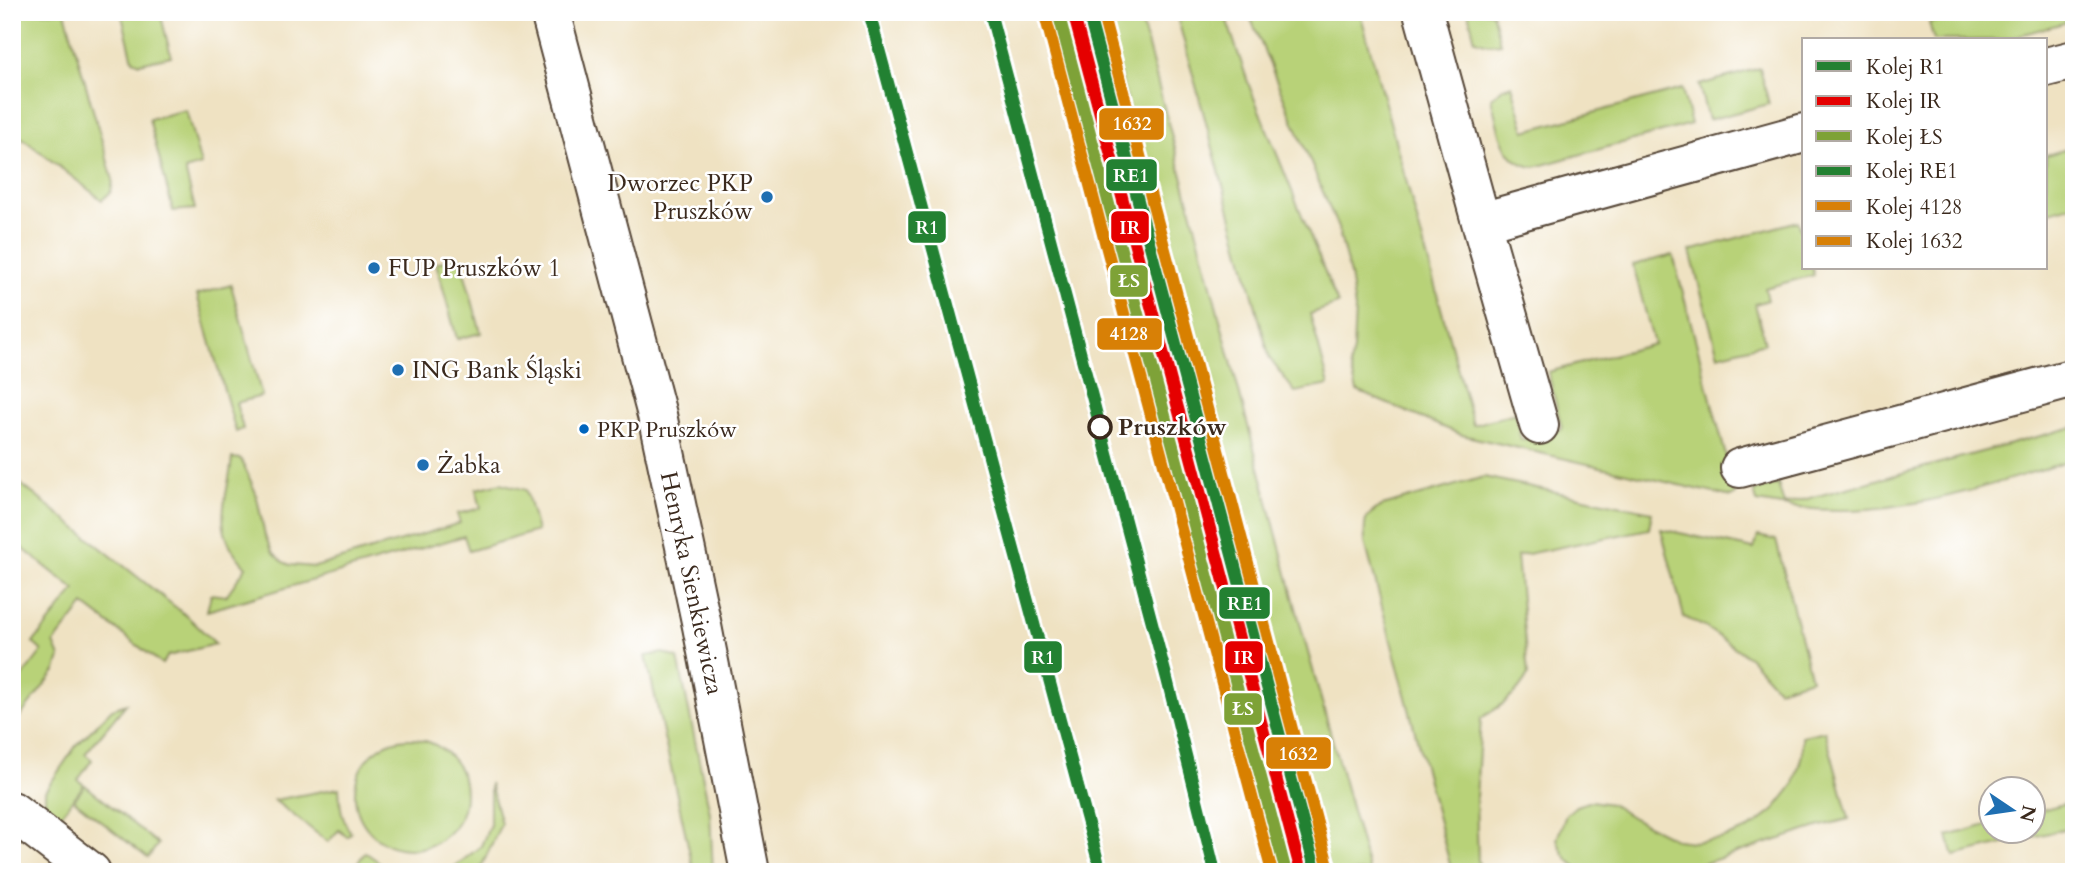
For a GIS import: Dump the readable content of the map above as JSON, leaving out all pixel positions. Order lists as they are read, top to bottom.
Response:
{
  "streets": {
    "street": ["Henryka Sienkiewicza"]
  },
  "places": [
    "Dworzec PKP Pruszków",
    "FUP Pruszków 1",
    "ING Bank Śląski",
    "Pruszków",
    "PKP Pruszków",
    "Żabka"
  ],
  "lines": [
    "rail line R1",
    "rail line IR",
    "rail line RE1",
    "rail line 1632",
    "rail line ŁS",
    "rail line 4128"
  ],
  "legend": [
    "Kolej R1",
    "Kolej IR",
    "Kolej ŁS",
    "Kolej RE1",
    "Kolej 4128",
    "Kolej 1632"
  ],
  "north": "right"
}
